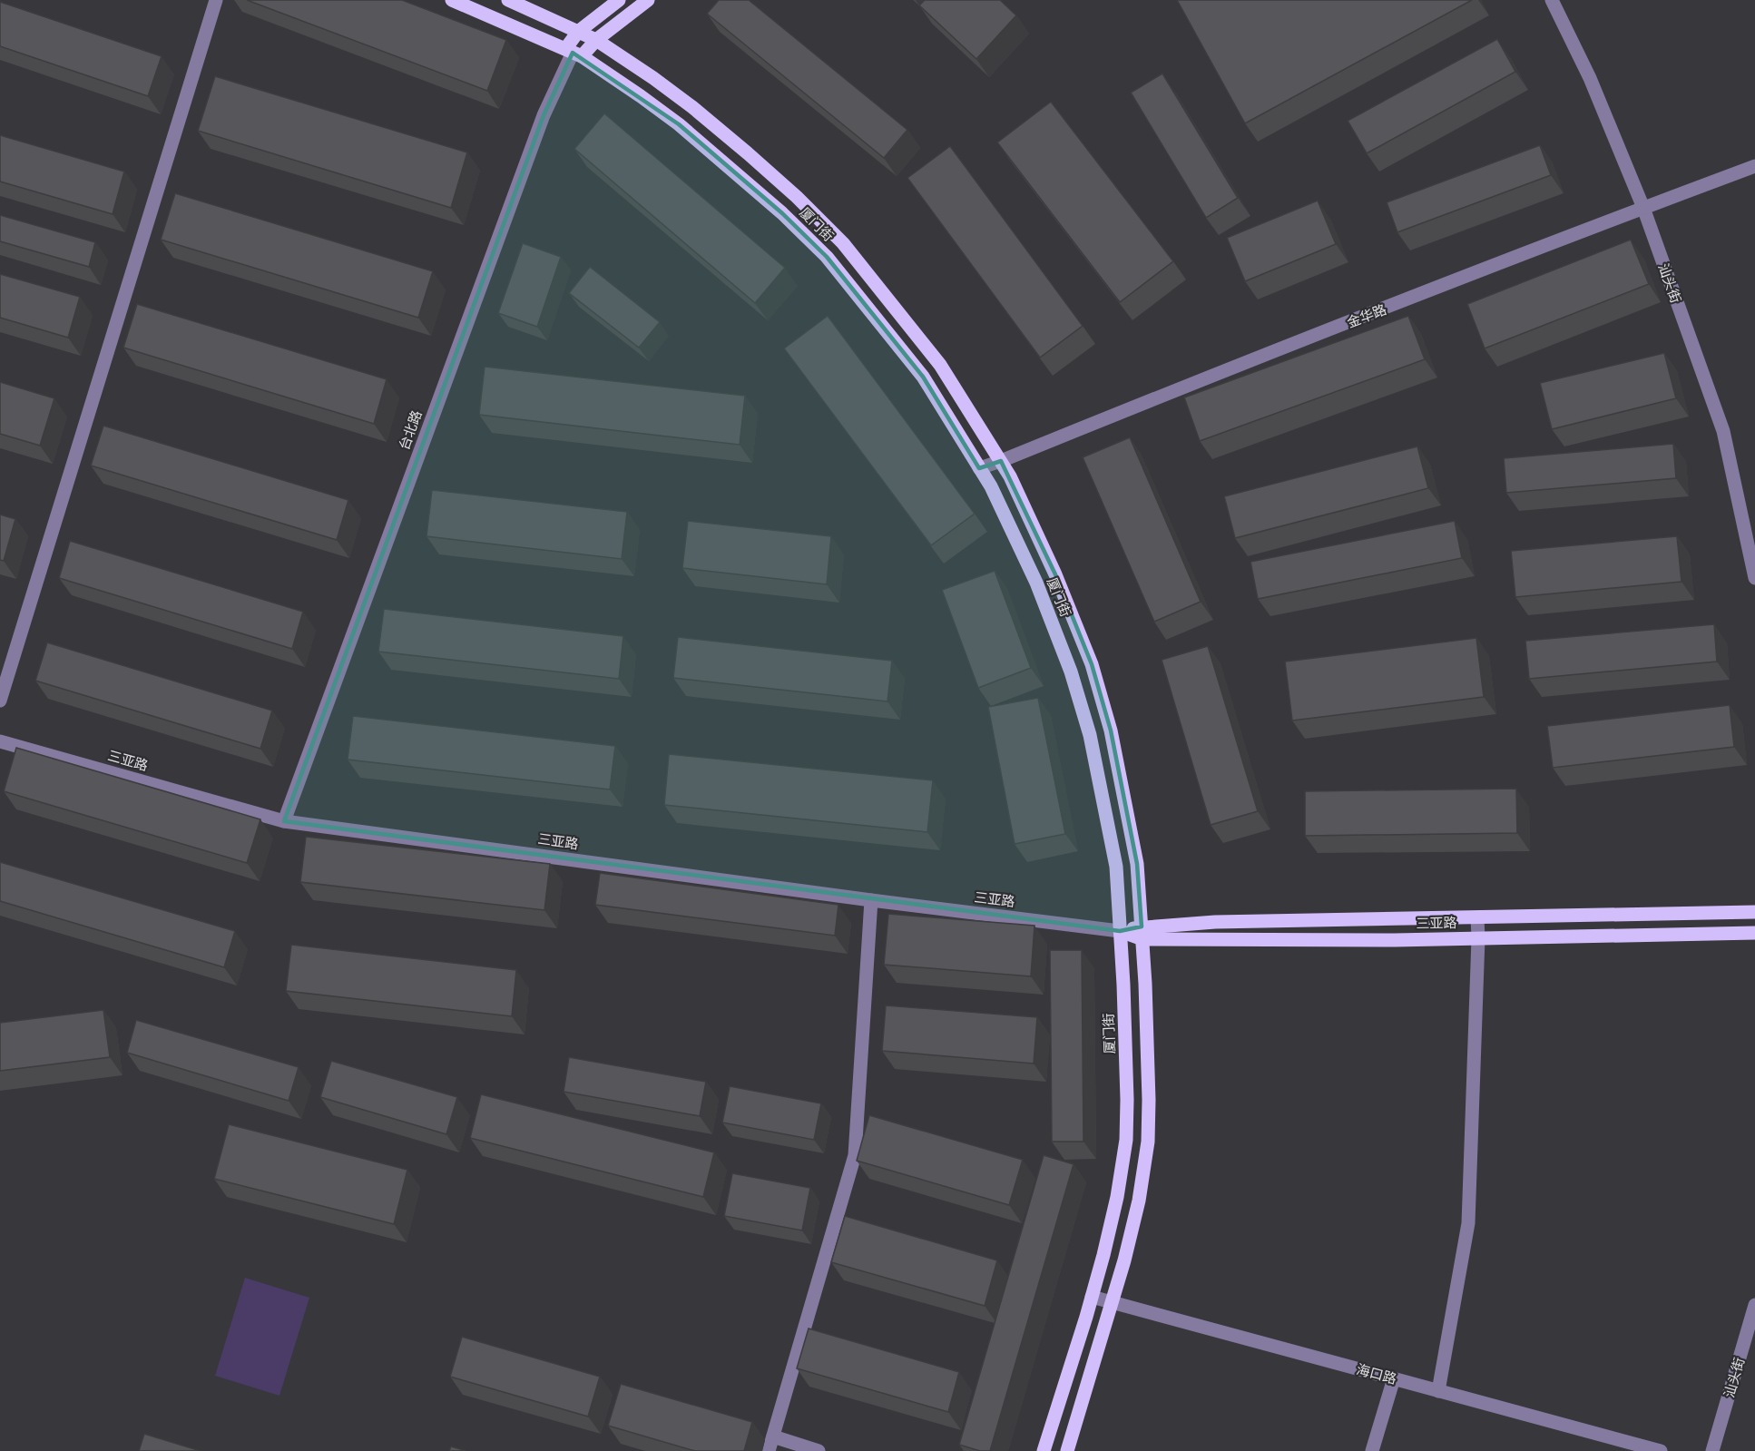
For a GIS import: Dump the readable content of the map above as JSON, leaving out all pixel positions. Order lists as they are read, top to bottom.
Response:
{
  "streets": {
    "main road": ["厦门街", "台北路", "三亚路"],
    "street": ["汕头街", "金华路", "海口路"]
  },
  "crossings": [
    ["厦门街", "金华路"],
    ["厦门街", "台北路"],
    ["厦门街", "三亚路"],
    ["厦门街", "海口路"],
    ["汕头街", "金华路"],
    ["台北路", "三亚路"]
  ]
}
